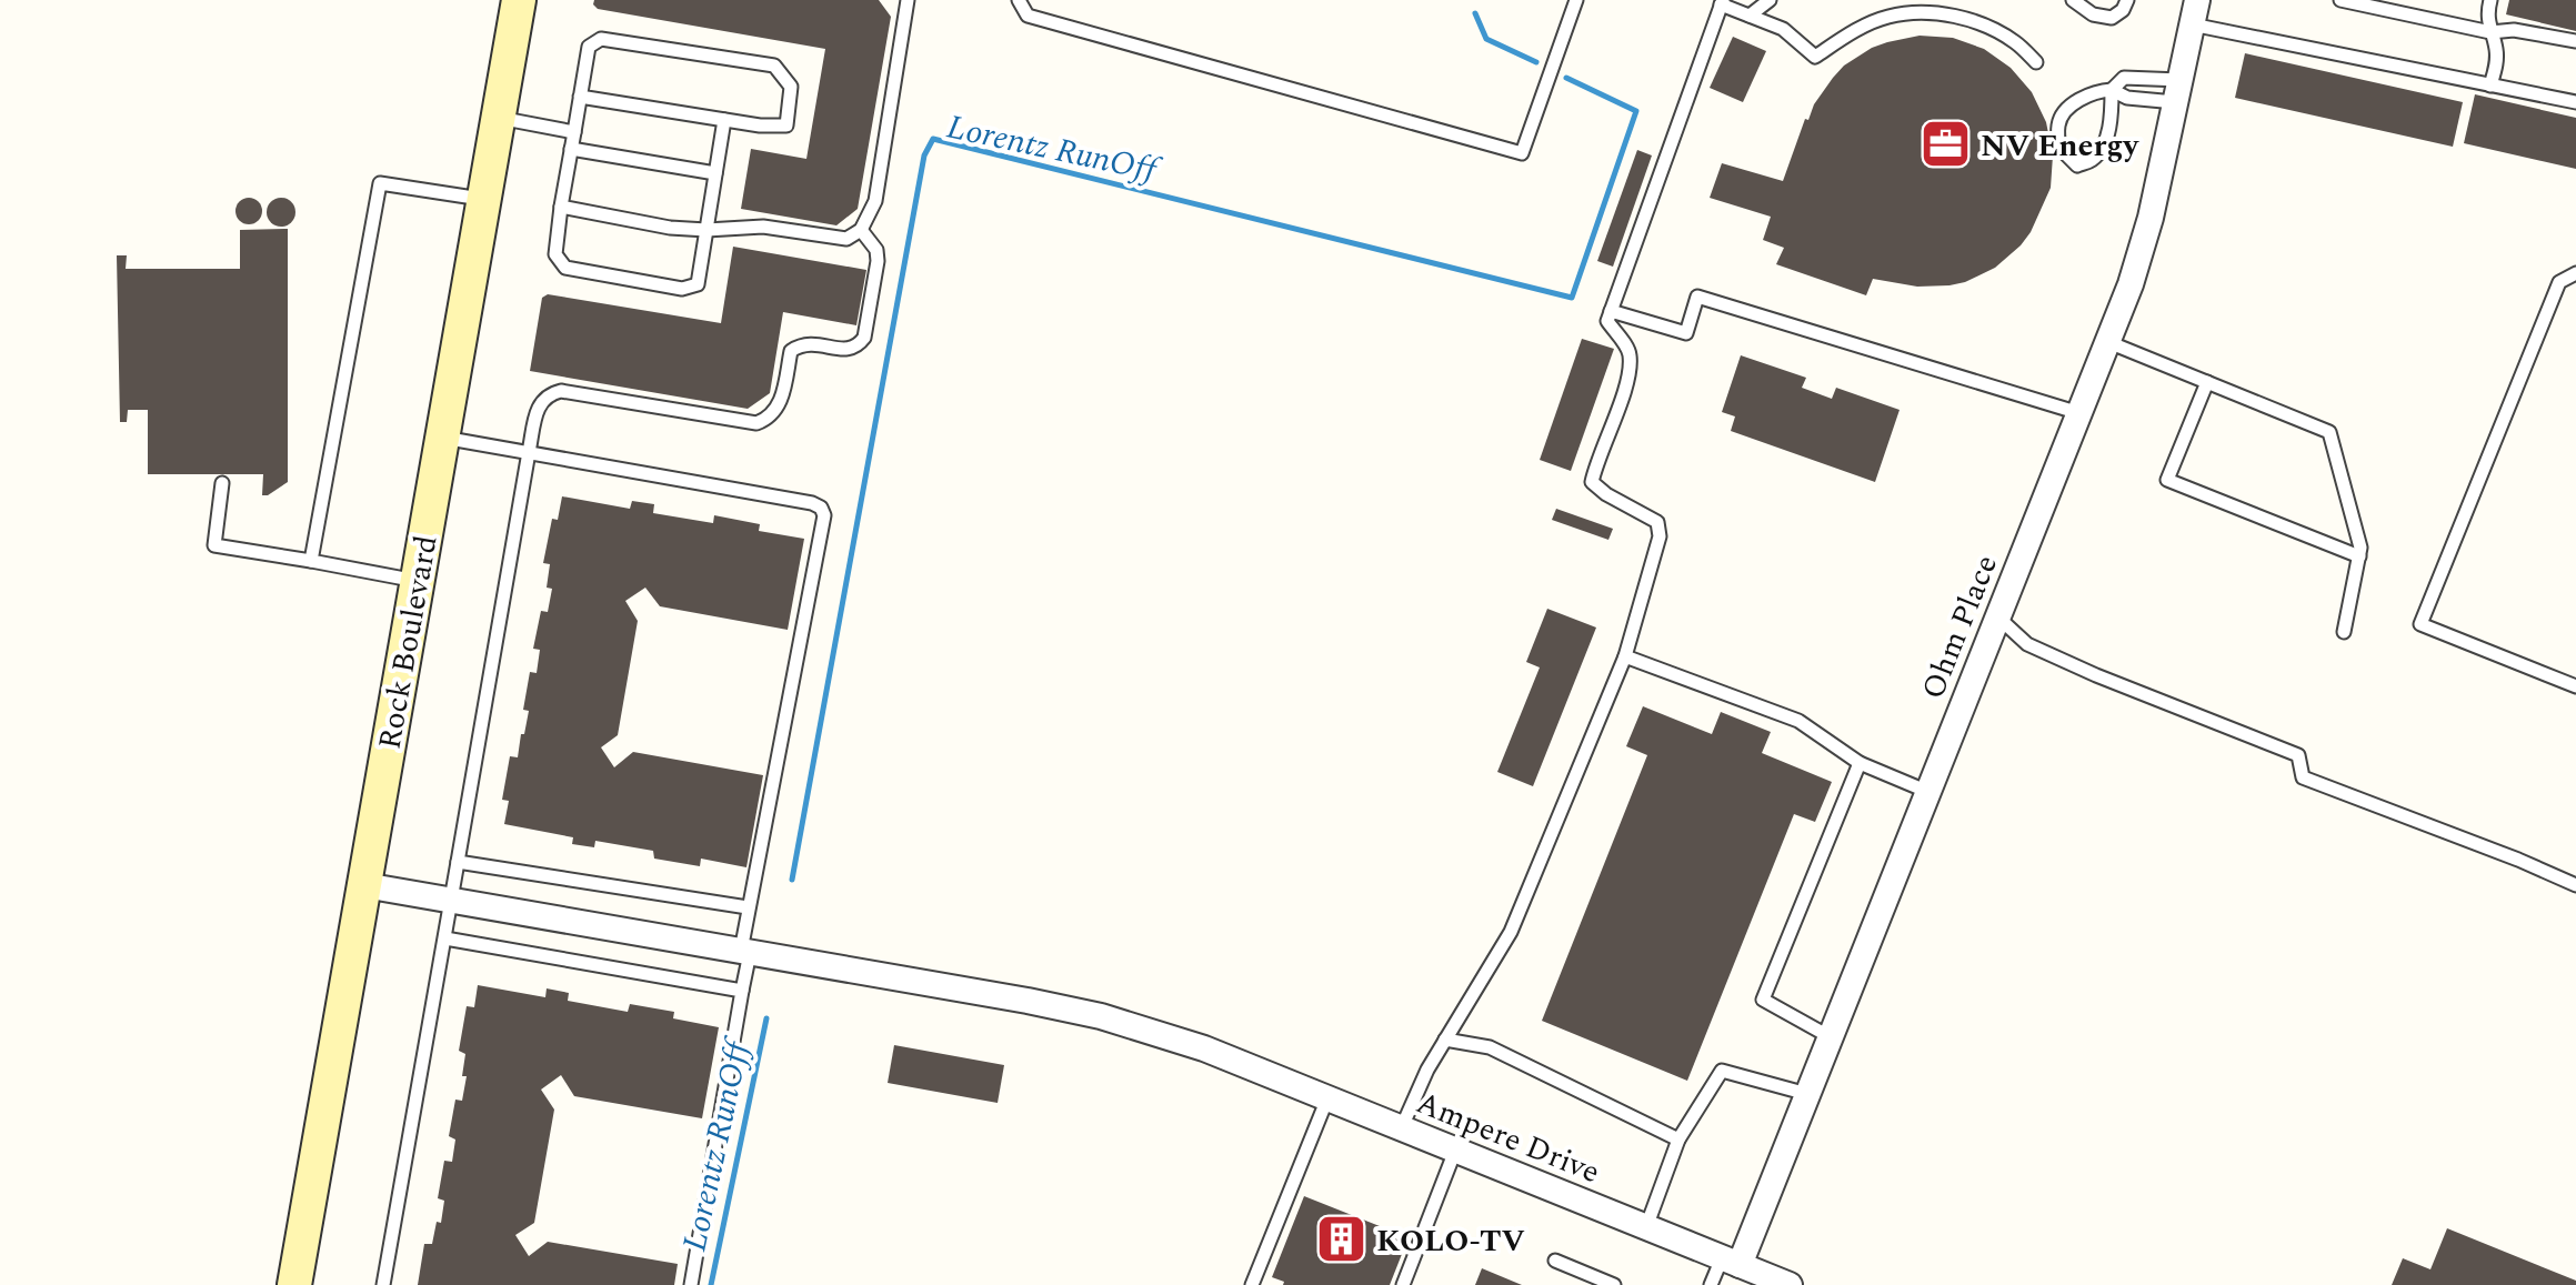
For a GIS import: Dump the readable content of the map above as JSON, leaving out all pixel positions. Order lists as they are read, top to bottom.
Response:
{
  "streets": {
    "main road": ["Rock Boulevard"],
    "street": ["Ohm Place", "Ampere Drive"]
  },
  "crossings": [
    ["Ohm Place", "Ampere Drive"],
    ["Rock Boulevard", "Ampere Drive"]
  ],
  "water": ["Lorentz RunOff"],
  "places": {
    "office": ["NV Energy"],
    "building": ["KOLO-TV"]
  }
}
